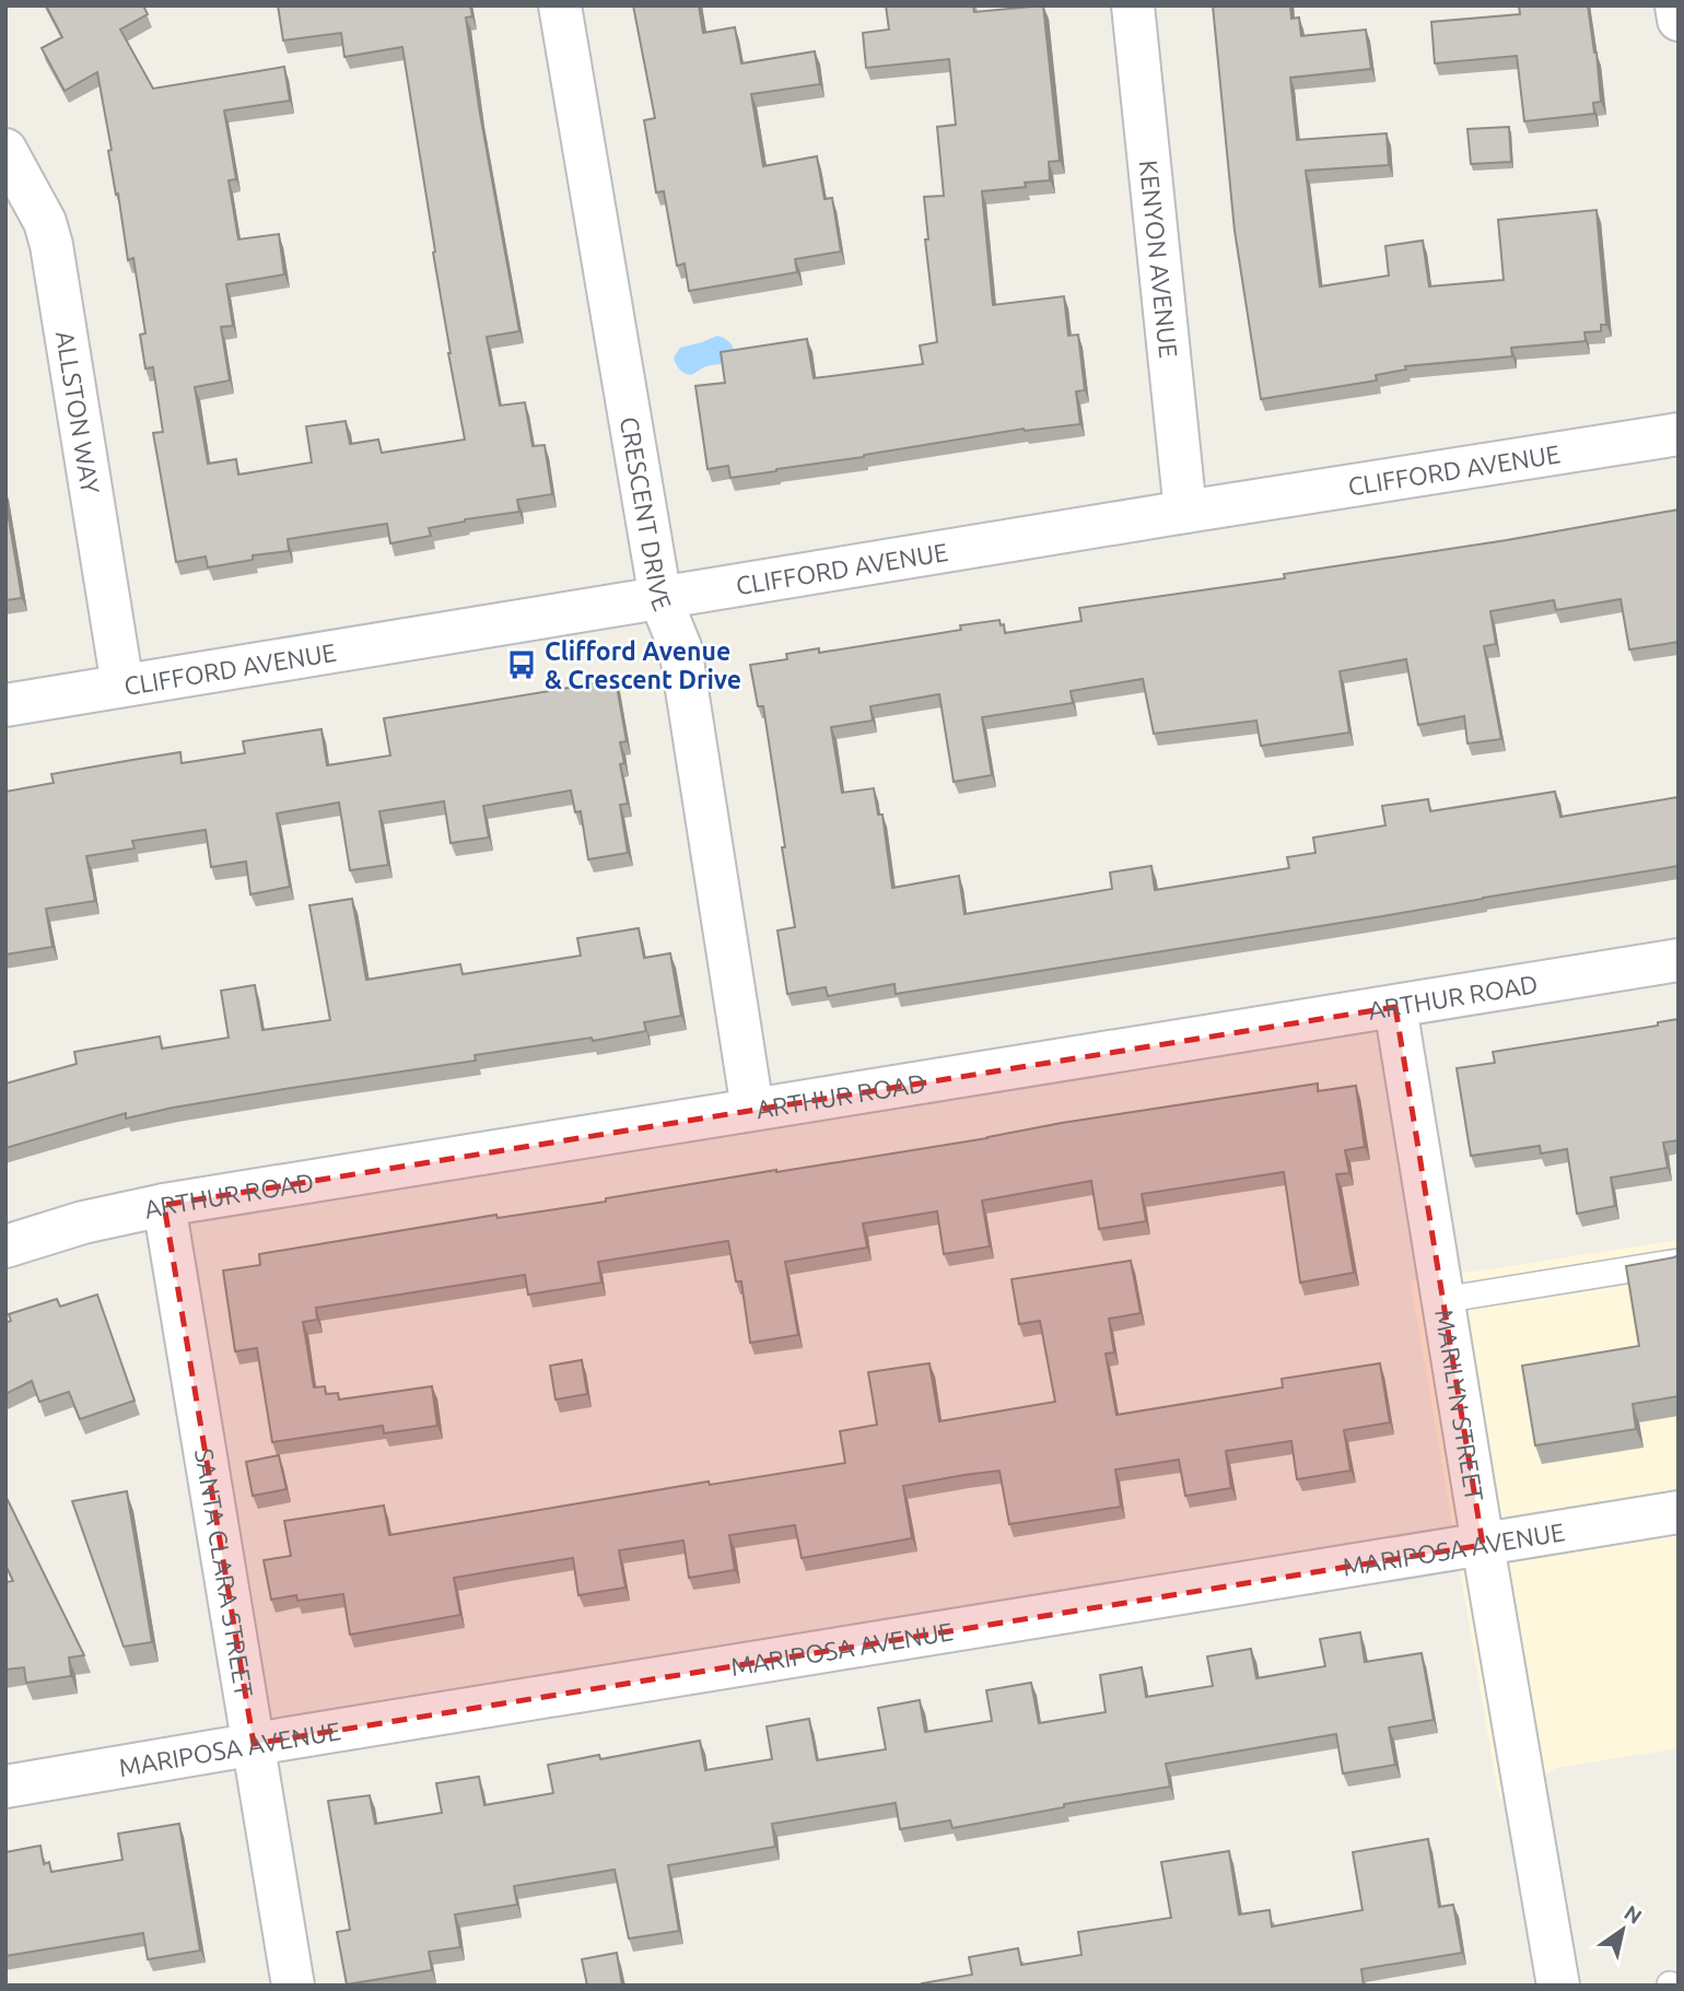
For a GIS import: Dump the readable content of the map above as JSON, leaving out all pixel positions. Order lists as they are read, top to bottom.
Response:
{
  "streets": {
    "street": [
      "KENYON AVENUE",
      "ALLSTON WAY",
      "CLIFFORD AVENUE",
      "CRESCENT DRIVE",
      "ARTHUR ROAD",
      "MARILYN STREET",
      "MARIPOSA AVENUE",
      "SANTA CLARA STREET"
    ]
  },
  "crossings": [
    ["KENYON AVENUE", "CLIFFORD AVENUE"],
    ["ALLSTON WAY", "CLIFFORD AVENUE"],
    ["CLIFFORD AVENUE", "CRESCENT DRIVE"],
    ["CRESCENT DRIVE", "ARTHUR ROAD"],
    ["ARTHUR ROAD", "MARILYN STREET"],
    ["ARTHUR ROAD", "SANTA CLARA STREET"],
    ["MARILYN STREET", "MARIPOSA AVENUE"],
    ["MARIPOSA AVENUE", "SANTA CLARA STREET"]
  ],
  "places": {
    "bus stop": ["Clifford Avenue & Crescent Drive"]
  },
  "north": "top right"
}
